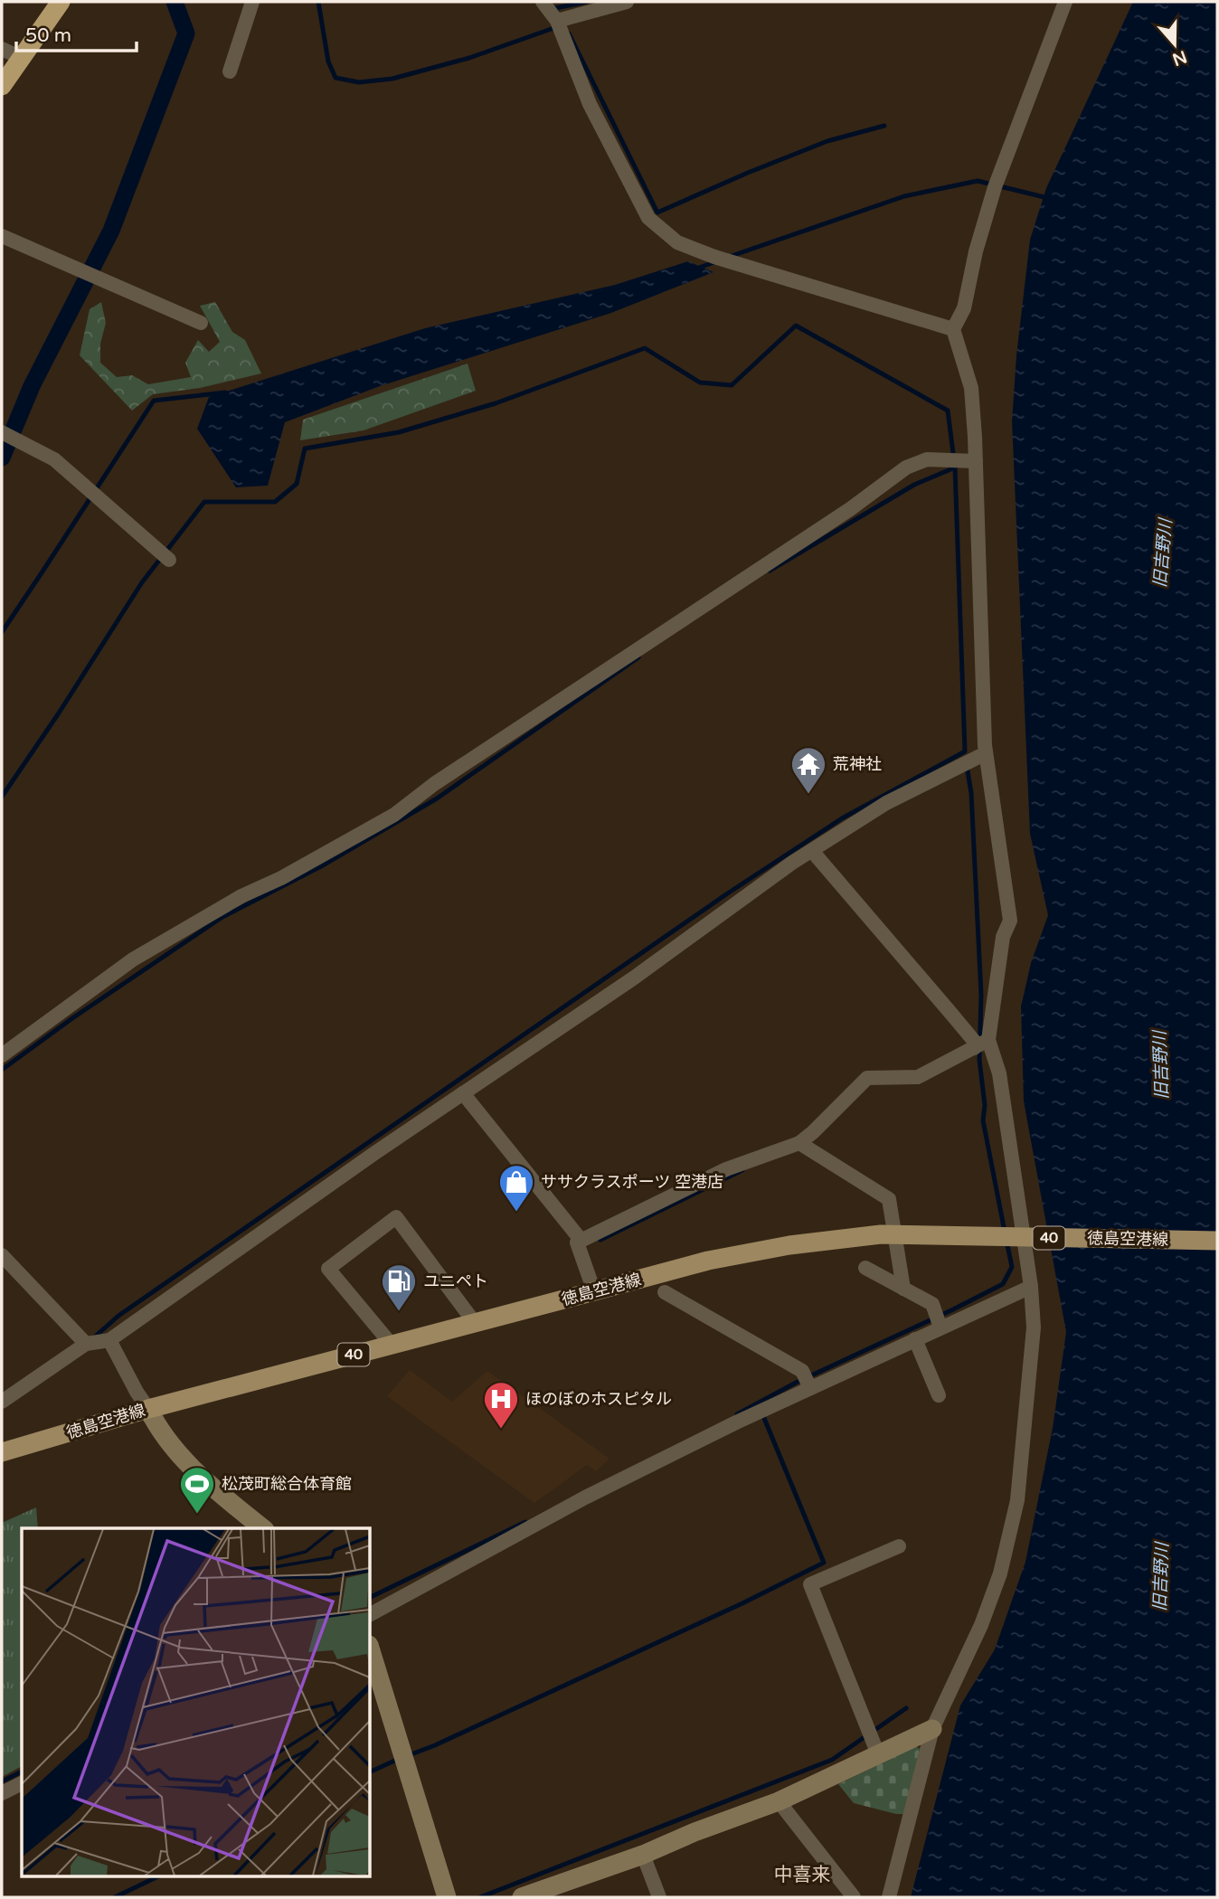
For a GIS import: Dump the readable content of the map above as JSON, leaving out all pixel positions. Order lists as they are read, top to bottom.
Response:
{
  "streets": {
    "main road": ["40", "徳島空港線"]
  },
  "districts": ["中喜来"],
  "water": ["旧吉野川"],
  "places": {
    "temple": ["荒神社"],
    "shop": ["ササクラスポーツ 空港店"],
    "fuel station": ["ユニペト"],
    "hospital": ["ほのぼのホスピタル"],
    "sports": ["松茂町総合体育館"]
  },
  "scale_bar": "50 m",
  "north": "bottom"
}
